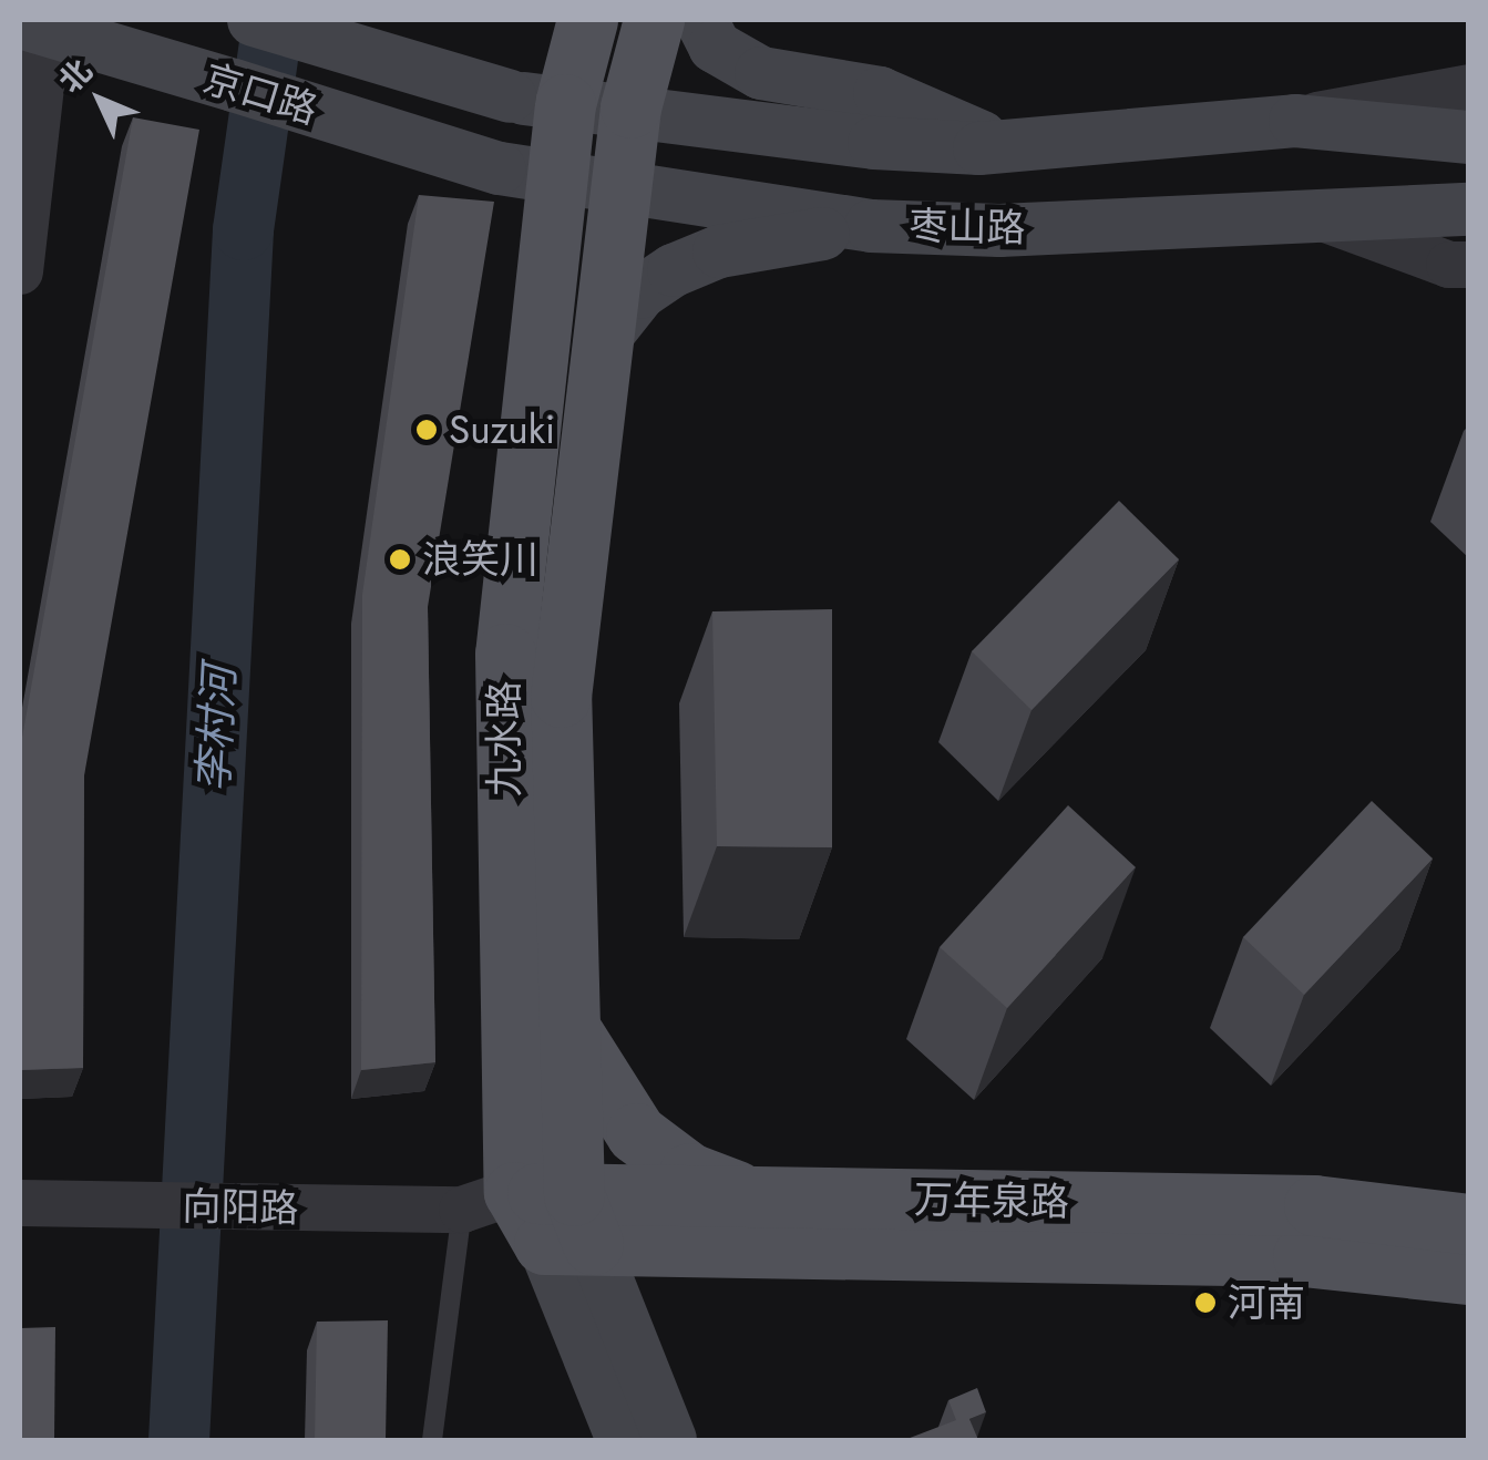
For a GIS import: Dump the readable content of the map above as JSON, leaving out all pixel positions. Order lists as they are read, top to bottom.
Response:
{
  "streets": {
    "main road": [
      "京口路",
      "枣山路",
      "九水路",
      "万年泉路"
    ],
    "street": ["向阳路"]
  },
  "crossings": [
    ["京口路", "枣山路"],
    ["京口路", "九水路"],
    ["枣山路", "九水路"],
    ["九水路", "万年泉路"],
    ["九水路", "向阳路"],
    ["万年泉路", "向阳路"]
  ],
  "water": ["李村河"],
  "places": ["Suzuki", "浪笑川", "河南"],
  "north": "top left"
}
